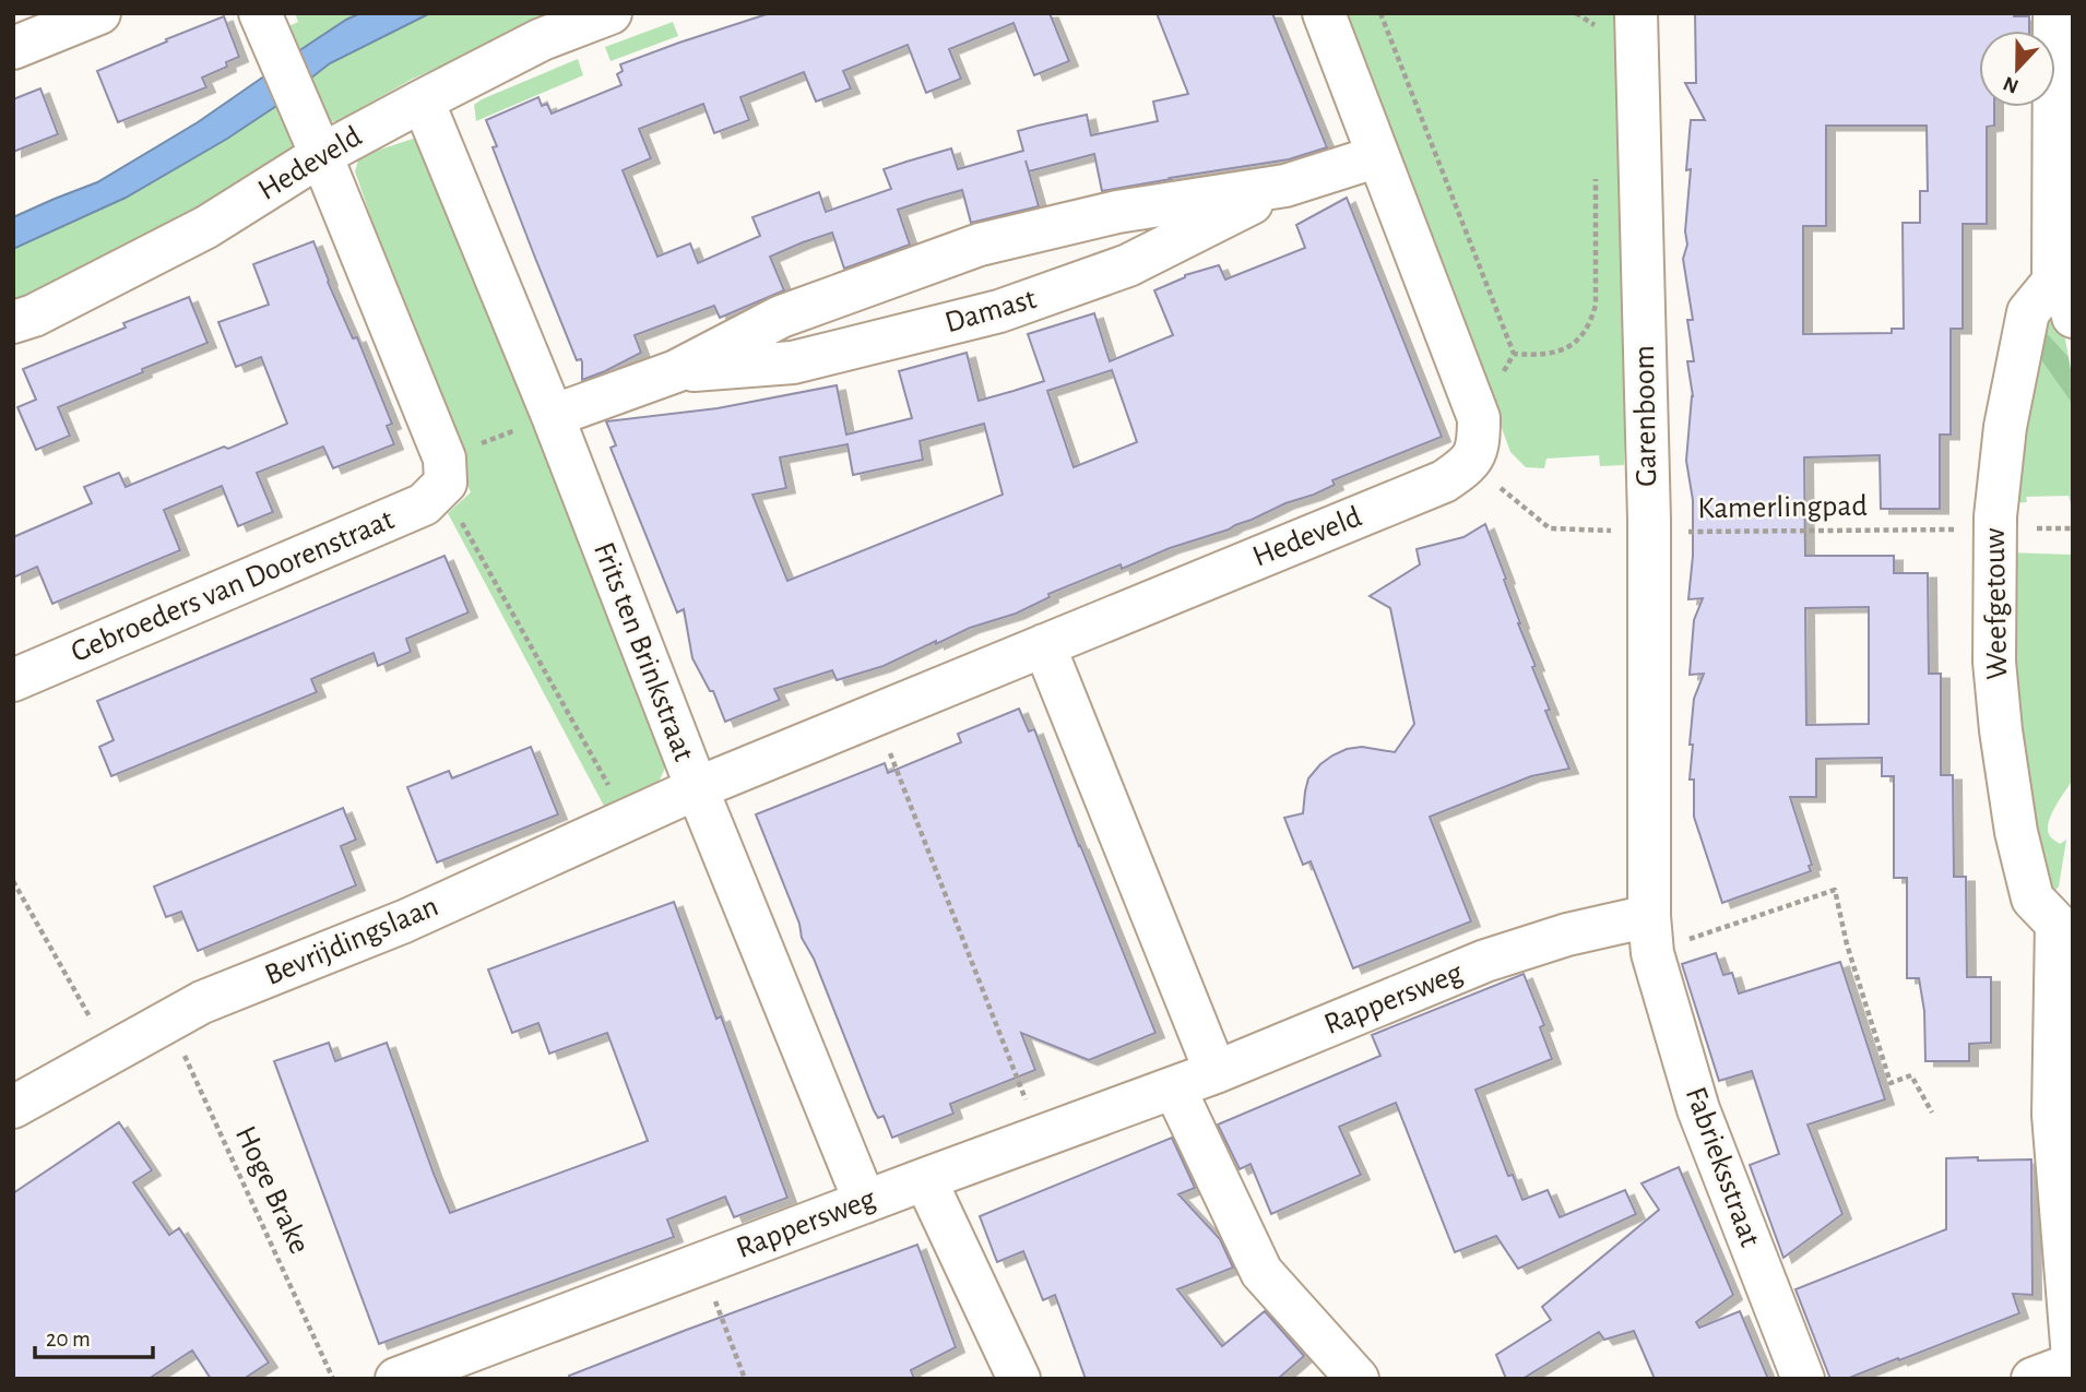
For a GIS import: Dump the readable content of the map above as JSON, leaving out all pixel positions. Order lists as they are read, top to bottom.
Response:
{
  "streets": {
    "street": [
      "Hedeveld",
      "Damast",
      "Garenboom",
      "Gebroeders van Doorenstraat",
      "Weefgetouw",
      "Frits ten Brinkstraat",
      "Bevrijdingslaan",
      "Rappersweg",
      "Fabrieksstraat"
    ],
    "path": ["Kamerlingpad", "Hoge Brake"]
  },
  "crossings": [
    ["Hedeveld", "Kamerlingpad"],
    ["Hedeveld", "Frits ten Brinkstraat"],
    ["Hedeveld", "Bevrijdingslaan"],
    ["Damast", "Frits ten Brinkstraat"],
    ["Garenboom", "Kamerlingpad"],
    ["Garenboom", "Rappersweg"],
    ["Garenboom", "Fabrieksstraat"],
    ["Kamerlingpad", "Weefgetouw"],
    ["Frits ten Brinkstraat", "Bevrijdingslaan"],
    ["Frits ten Brinkstraat", "Rappersweg"],
    ["Bevrijdingslaan", "Hoge Brake"],
    ["Rappersweg", "Fabrieksstraat"]
  ],
  "scale_bar": "20 m",
  "north": "bottom"
}
